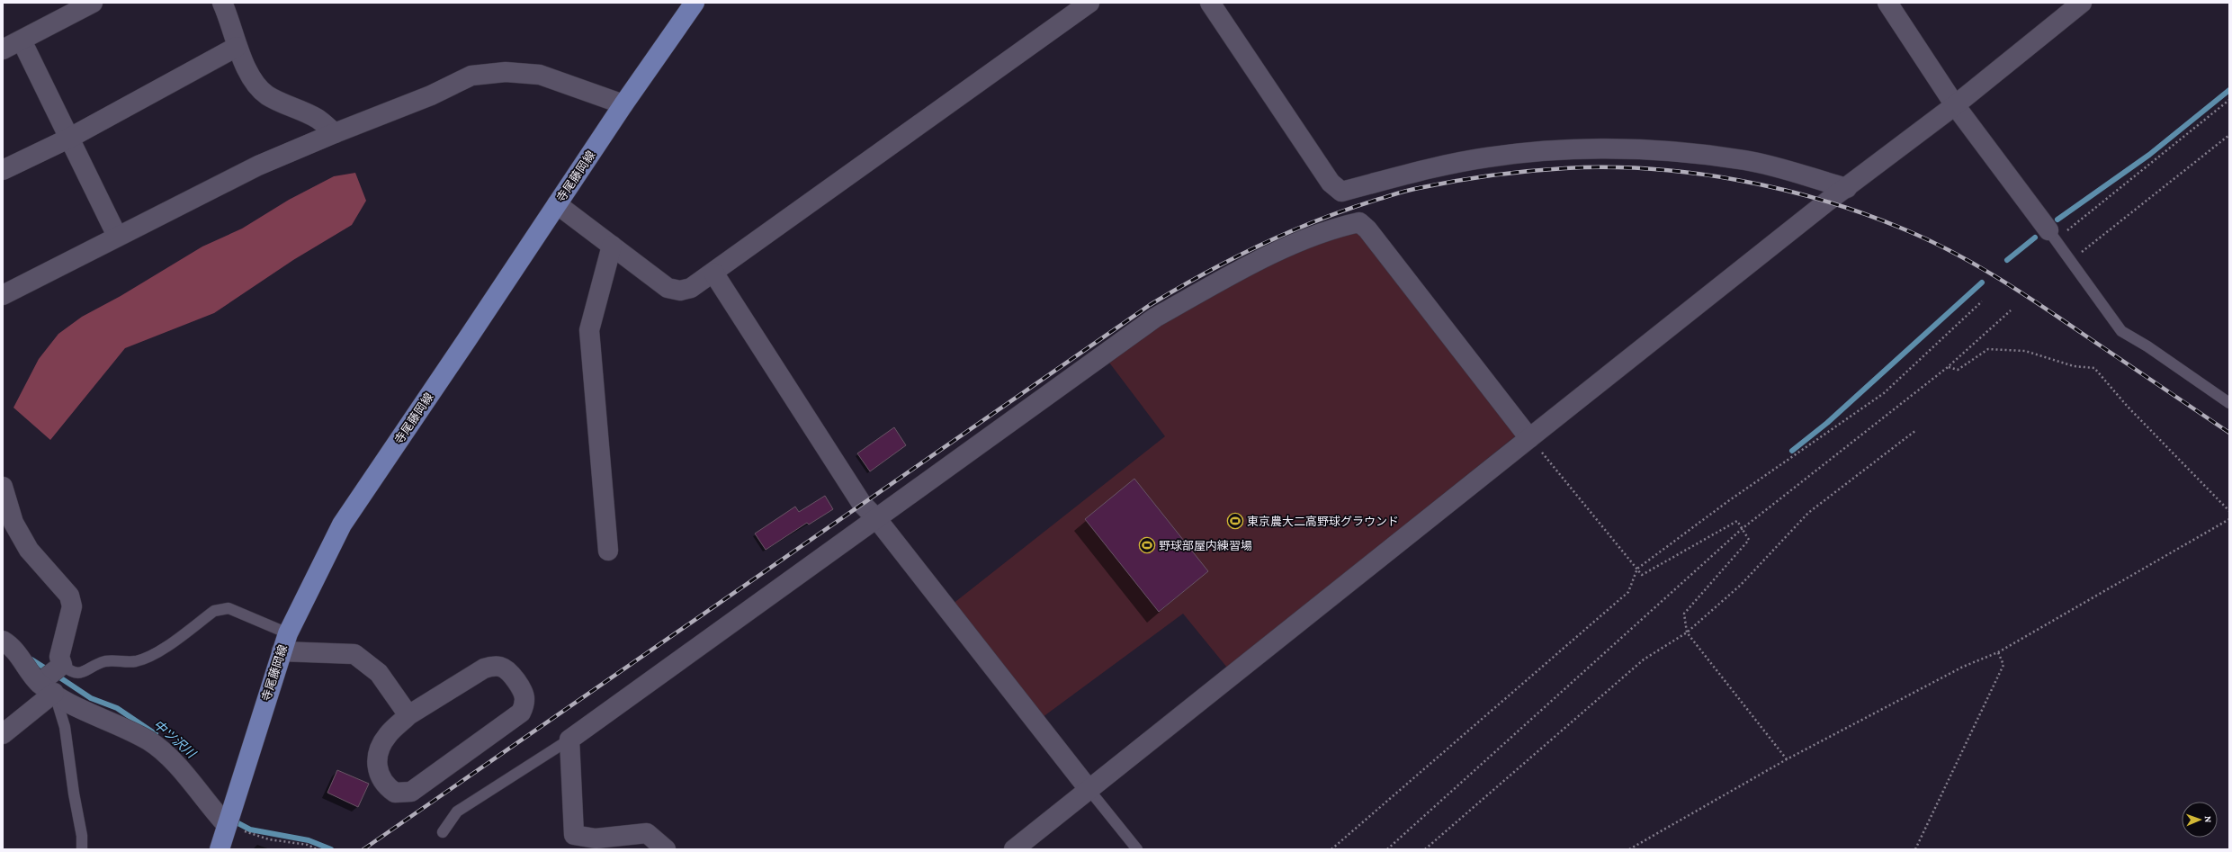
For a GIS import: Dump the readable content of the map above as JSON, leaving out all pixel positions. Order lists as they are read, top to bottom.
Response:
{
  "streets": {
    "main road": ["寺尾藤岡線"]
  },
  "water": ["中ツ沢川"],
  "places": {
    "sports": ["東京農大二高野球グラウンド", "野球部屋内練習場"]
  },
  "north": "right"
}
